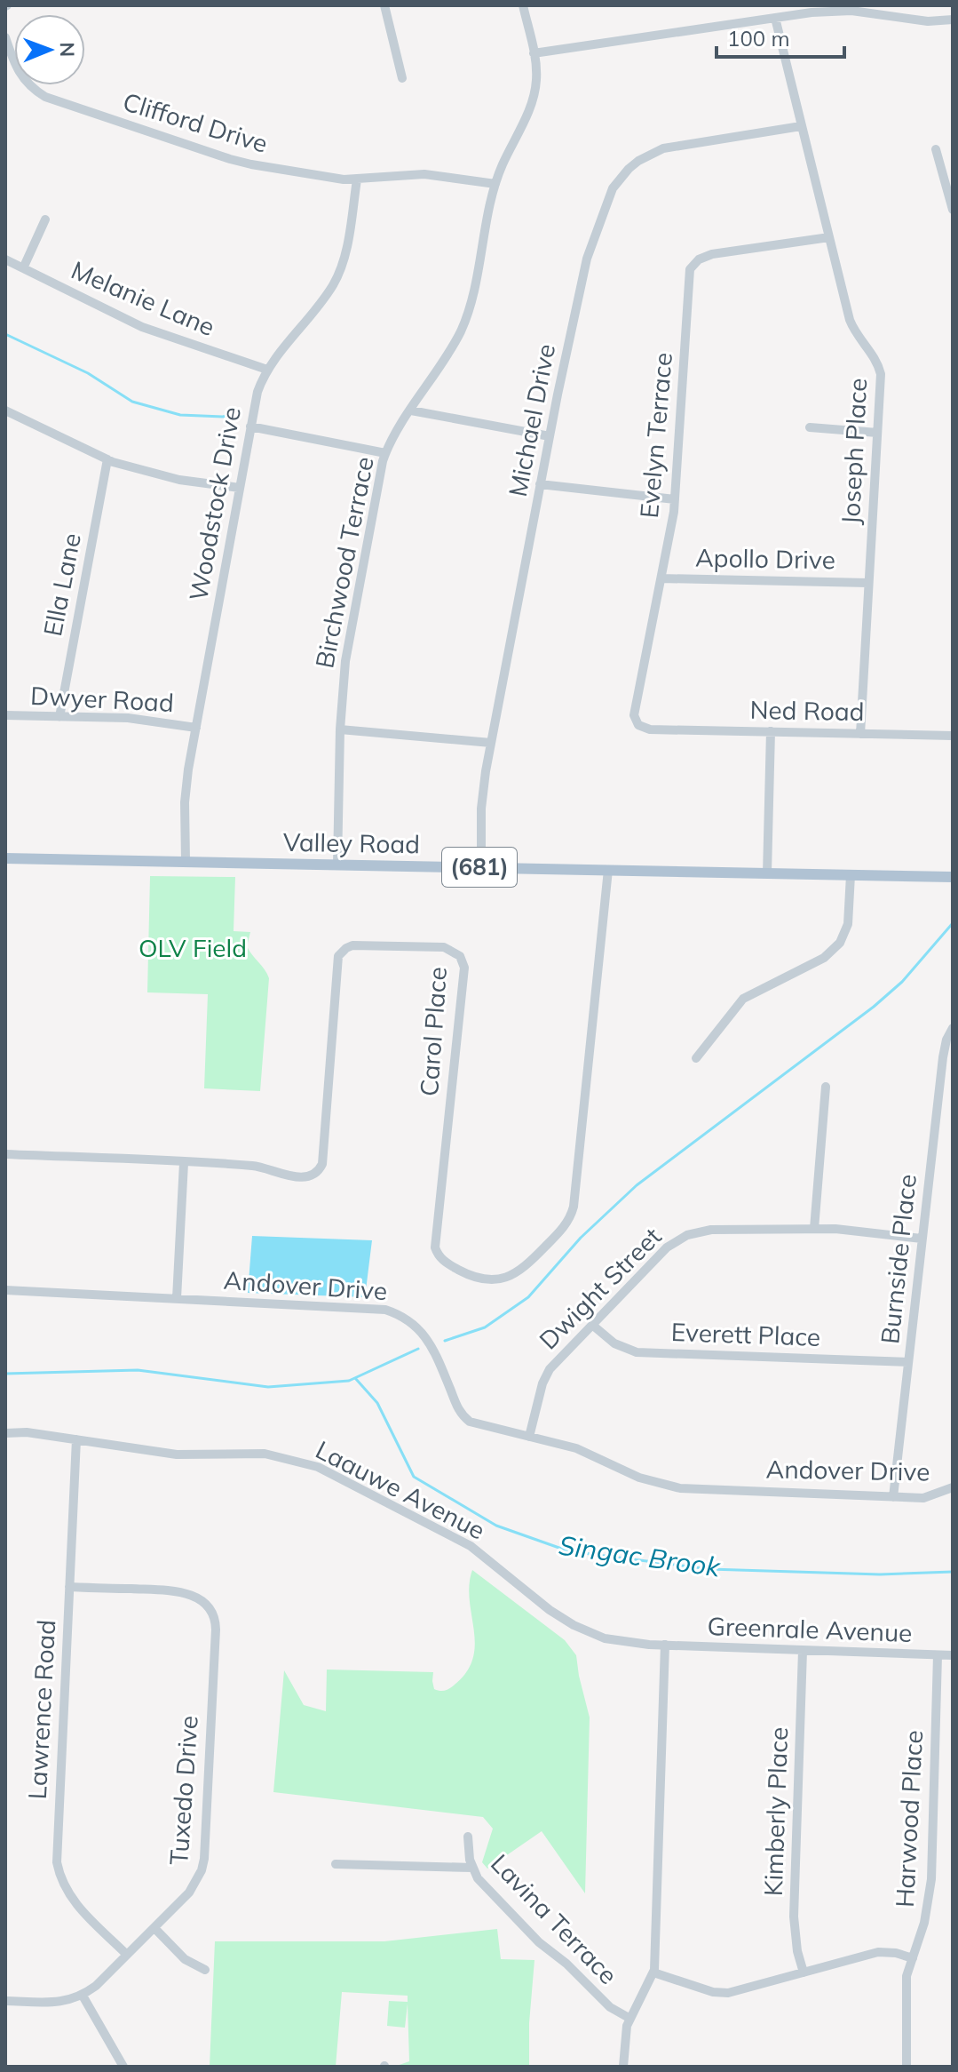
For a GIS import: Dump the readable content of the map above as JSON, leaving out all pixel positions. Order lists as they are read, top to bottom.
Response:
{
  "streets": {
    "main road": ["Valley Road", "(681)"],
    "street": [
      "Clifford Drive",
      "Melanie Lane",
      "Michael Drive",
      "Evelyn Terrace",
      "Joseph Place",
      "Woodstock Drive",
      "Apollo Drive",
      "Birchwood Terrace",
      "Ella Lane",
      "Dwyer Road",
      "Ned Road",
      "Carol Place",
      "Burnside Place",
      "Andover Drive",
      "Dwight Street",
      "Everett Place",
      "Laauwe Avenue",
      "Greenrale Avenue",
      "Lawrence Road",
      "Tuxedo Drive",
      "Kimberly Place",
      "Harwood Place",
      "Lavina Terrace"
    ]
  },
  "crossings": [
    ["Clifford Drive", "Woodstock Drive"],
    ["Clifford Drive", "Birchwood Terrace"],
    ["Melanie Lane", "Woodstock Drive"],
    ["Michael Drive", "Joseph Place"],
    ["Michael Drive", "Valley Road"],
    ["Evelyn Terrace", "Joseph Place"],
    ["Evelyn Terrace", "Apollo Drive"],
    ["Evelyn Terrace", "Ned Road"],
    ["Joseph Place", "Apollo Drive"],
    ["Joseph Place", "Ned Road"],
    ["Woodstock Drive", "Dwyer Road"],
    ["Woodstock Drive", "Valley Road"],
    ["Birchwood Terrace", "Valley Road"],
    ["Ella Lane", "Dwyer Road"],
    ["Valley Road", "Carol Place"],
    ["Burnside Place", "Andover Drive"],
    ["Burnside Place", "Dwight Street"],
    ["Burnside Place", "Everett Place"],
    ["Andover Drive", "Dwight Street"],
    ["Dwight Street", "Everett Place"],
    ["Laauwe Avenue", "Greenrale Avenue"],
    ["Laauwe Avenue", "Lawrence Road"],
    ["Greenrale Avenue", "Kimberly Place"],
    ["Greenrale Avenue", "Harwood Place"],
    ["Lawrence Road", "Tuxedo Drive"]
  ],
  "water": ["Singac Brook"],
  "parks": ["OLV Field"],
  "scale_bar": "100 m",
  "north": "right"
}
